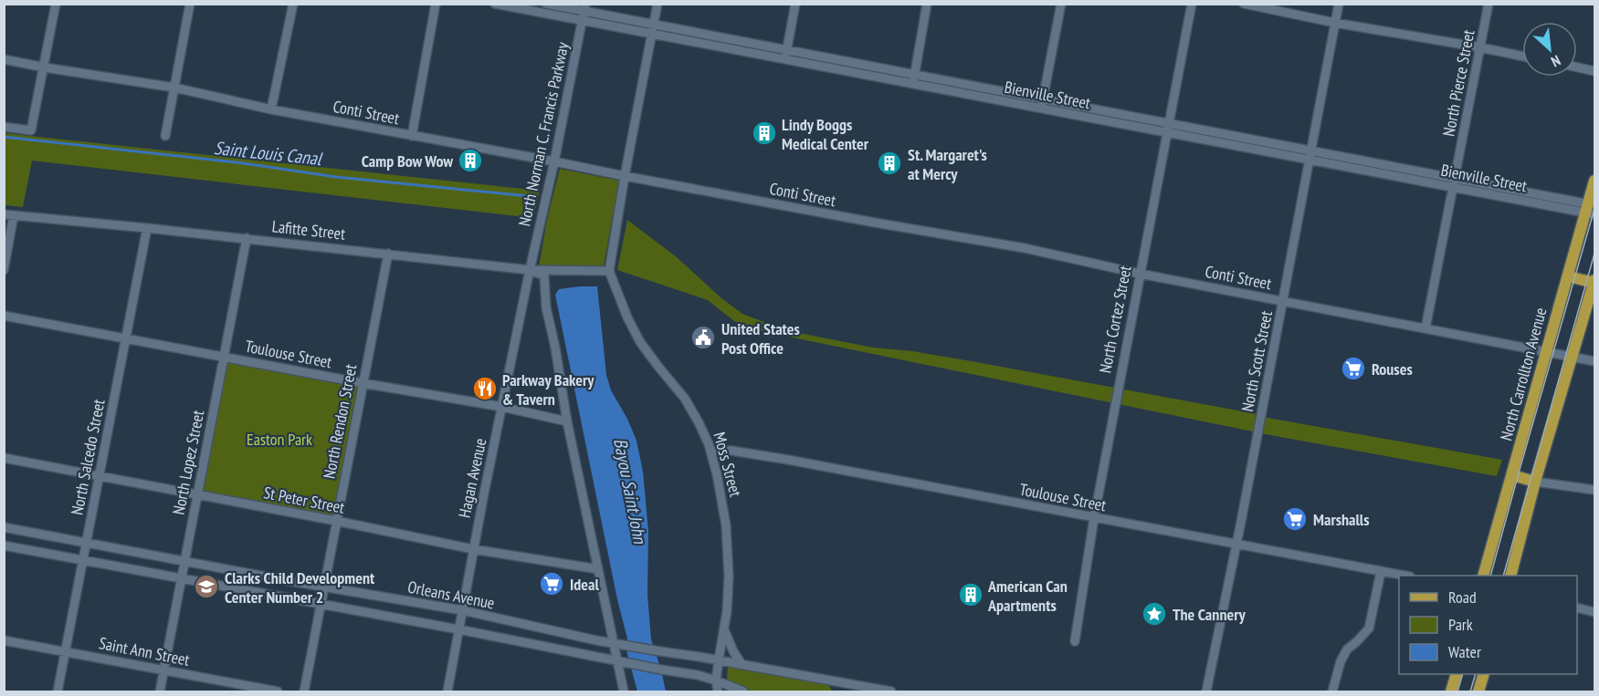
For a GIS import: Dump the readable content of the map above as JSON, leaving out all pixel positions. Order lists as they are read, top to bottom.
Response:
{
  "streets": {
    "main road": ["North Carrollton Avenue"],
    "street": [
      "North Pierce Street",
      "Bienville Street",
      "Conti Street",
      "North Norman C. Francis Parkway",
      "Lafitte Street",
      "North Cortez Street",
      "Toulouse Street",
      "North Scott Street",
      "North Rendon Street",
      "North Salcedo Street",
      "North Lopez Street",
      "Moss Street",
      "Hagan Avenue",
      "St Peter Street",
      "Orleans Avenue",
      "Saint Ann Street"
    ]
  },
  "crossings": [
    ["North Pierce Street", "Bienville Street"],
    ["North Pierce Street", "Conti Street"],
    ["Bienville Street", "North Norman C. Francis Parkway"],
    ["Bienville Street", "North Cortez Street"],
    ["Bienville Street", "North Scott Street"],
    ["Bienville Street", "North Carrollton Avenue"],
    ["Conti Street", "North Norman C. Francis Parkway"],
    ["Conti Street", "North Cortez Street"],
    ["Conti Street", "North Scott Street"],
    ["Conti Street", "North Carrollton Avenue"],
    ["North Norman C. Francis Parkway", "Lafitte Street"],
    ["North Norman C. Francis Parkway", "Hagan Avenue"],
    ["Lafitte Street", "North Rendon Street"],
    ["Lafitte Street", "North Salcedo Street"],
    ["Lafitte Street", "North Lopez Street"],
    ["Lafitte Street", "Moss Street"],
    ["Lafitte Street", "Hagan Avenue"],
    ["North Cortez Street", "Toulouse Street"],
    ["Toulouse Street", "North Scott Street"],
    ["Toulouse Street", "North Rendon Street"],
    ["Toulouse Street", "North Salcedo Street"],
    ["Toulouse Street", "North Lopez Street"],
    ["Toulouse Street", "Moss Street"],
    ["Toulouse Street", "Hagan Avenue"],
    ["North Rendon Street", "St Peter Street"],
    ["North Rendon Street", "Orleans Avenue"],
    ["North Salcedo Street", "St Peter Street"],
    ["North Salcedo Street", "Orleans Avenue"],
    ["North Salcedo Street", "Saint Ann Street"],
    ["North Lopez Street", "St Peter Street"],
    ["North Lopez Street", "Orleans Avenue"],
    ["North Lopez Street", "Saint Ann Street"],
    ["Moss Street", "Orleans Avenue"],
    ["Hagan Avenue", "St Peter Street"],
    ["Hagan Avenue", "Orleans Avenue"]
  ],
  "water": ["Saint Louis Canal", "Bayou Saint John"],
  "parks": ["Easton Park"],
  "places": {
    "building": [
      "Lindy Boggs Medical Center",
      "Camp Bow Wow",
      "St. Margaret's at Mercy",
      "American Can Apartments"
    ],
    "public building": ["United States Post Office"],
    "supermarket": ["Rouses", "Marshalls", "Ideal"],
    "restaurant": ["Parkway Bakery & Tavern"],
    "school or university": ["Clarks Child Development Center Number 2"],
    "place": ["The Cannery"]
  },
  "legend": ["Road", "Park", "Water"],
  "north": "bottom right"
}
